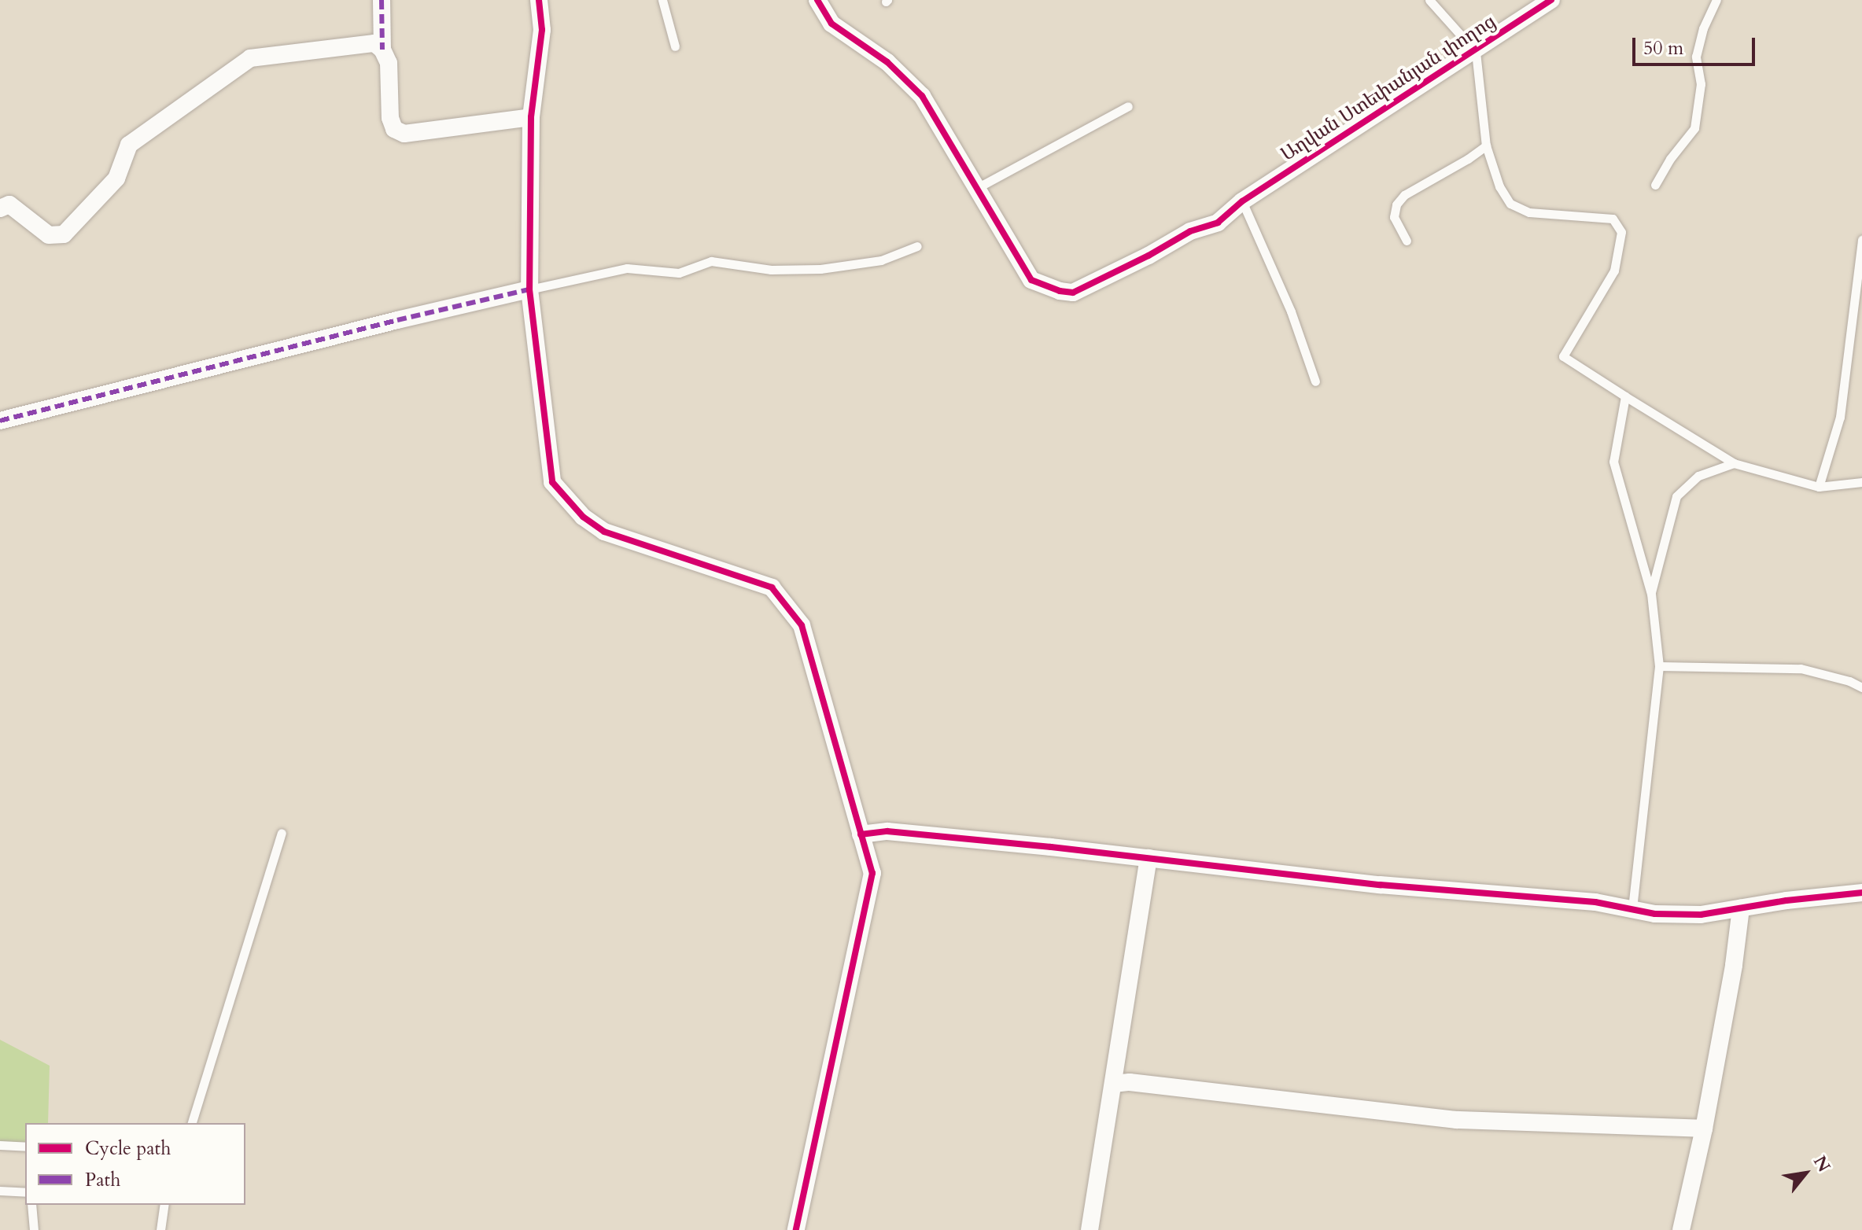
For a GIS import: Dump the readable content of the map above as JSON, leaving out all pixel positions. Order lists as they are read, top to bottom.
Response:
{
  "streets": {
    "street": ["Աղվան Ստեփանյան փողոց"]
  },
  "legend": ["Cycle path", "Path"],
  "scale_bar": "50 m",
  "north": "top right"
}
